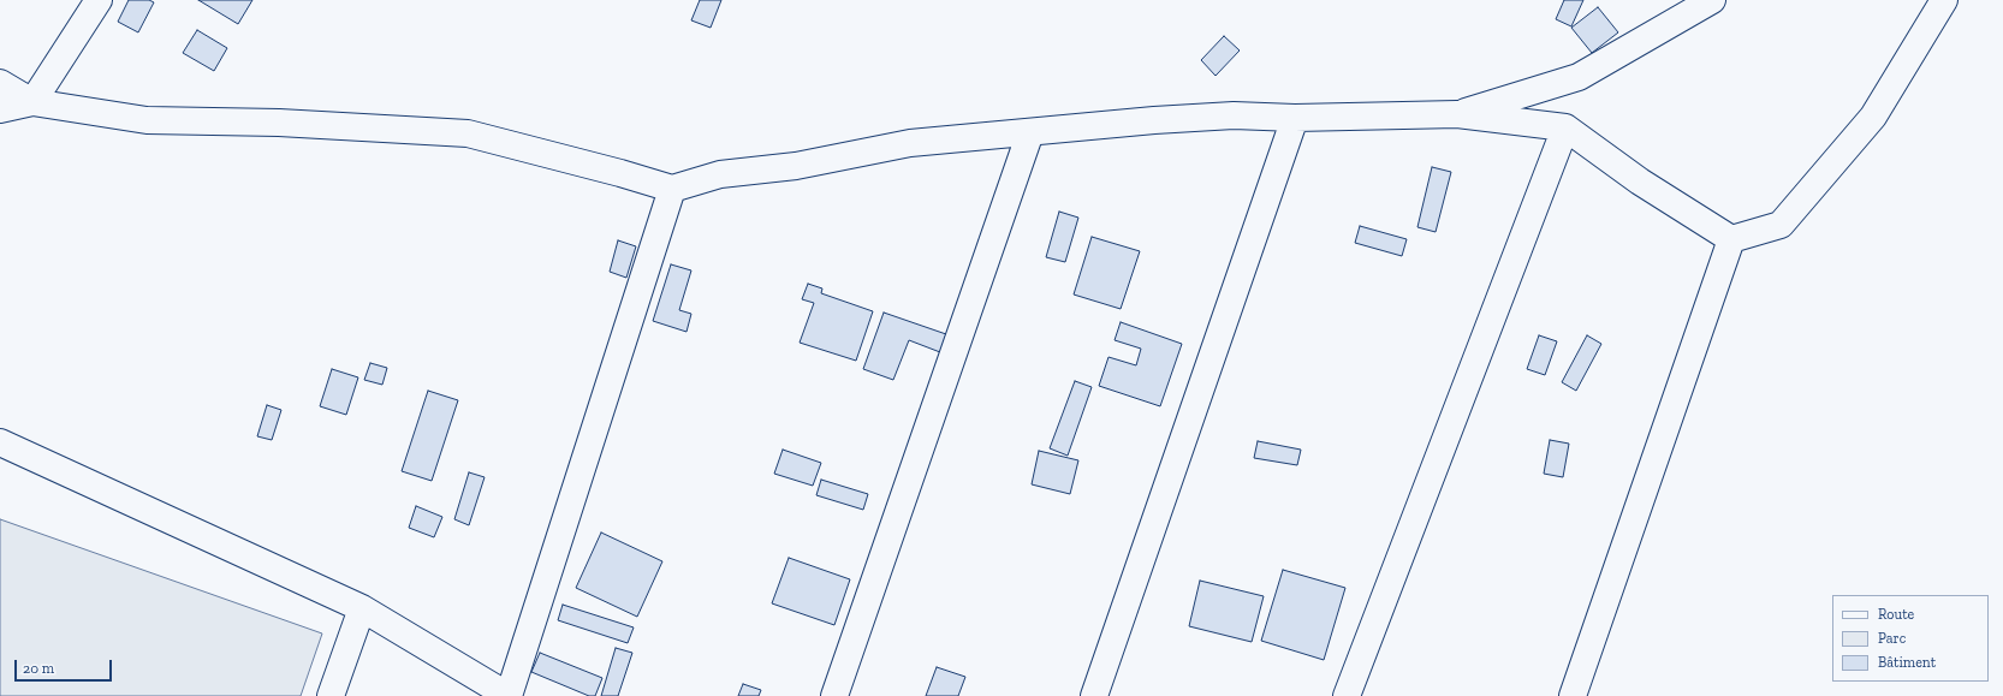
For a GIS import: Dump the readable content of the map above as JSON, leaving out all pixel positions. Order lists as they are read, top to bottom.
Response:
{
  "legend": ["Route", "Parc", "Bâtiment"],
  "scale_bar": "20 m"
}
